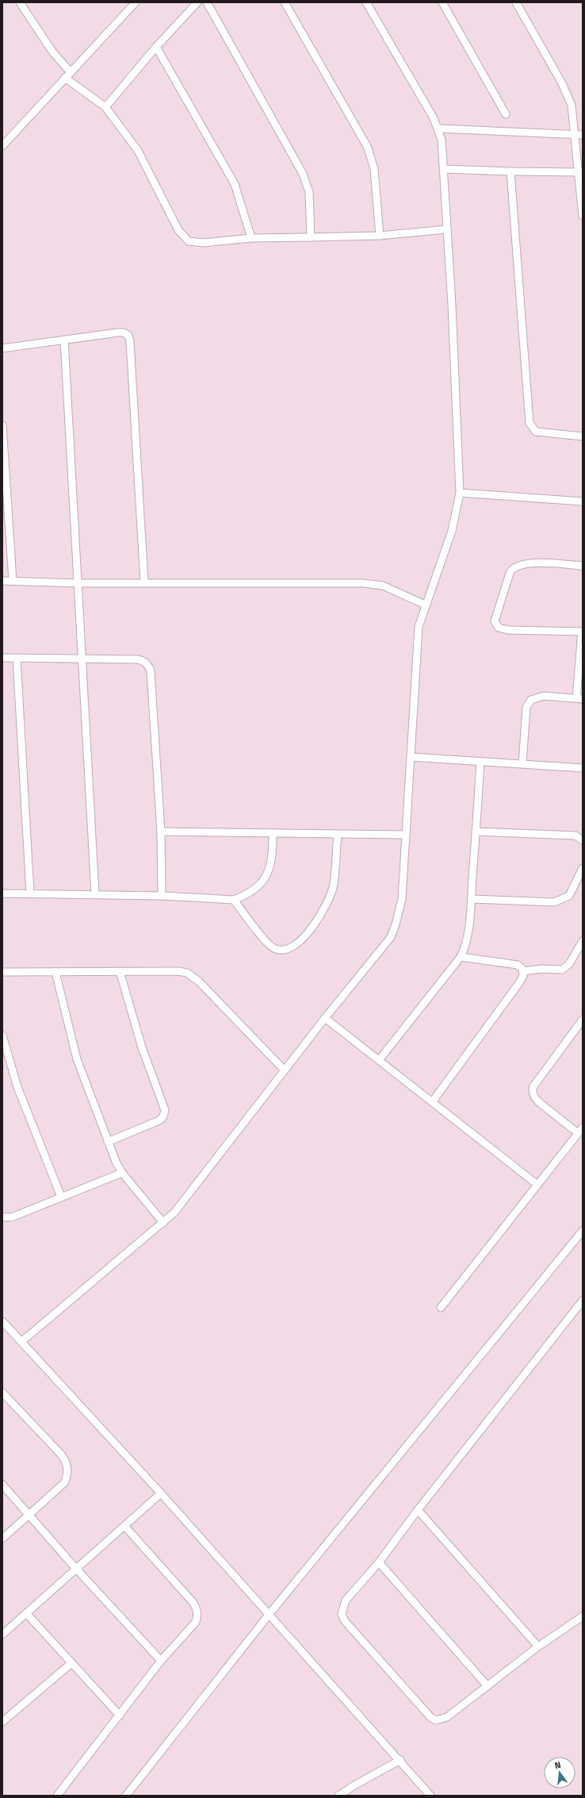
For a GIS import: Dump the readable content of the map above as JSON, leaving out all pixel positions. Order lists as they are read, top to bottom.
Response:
{
  "north": "top"
}
